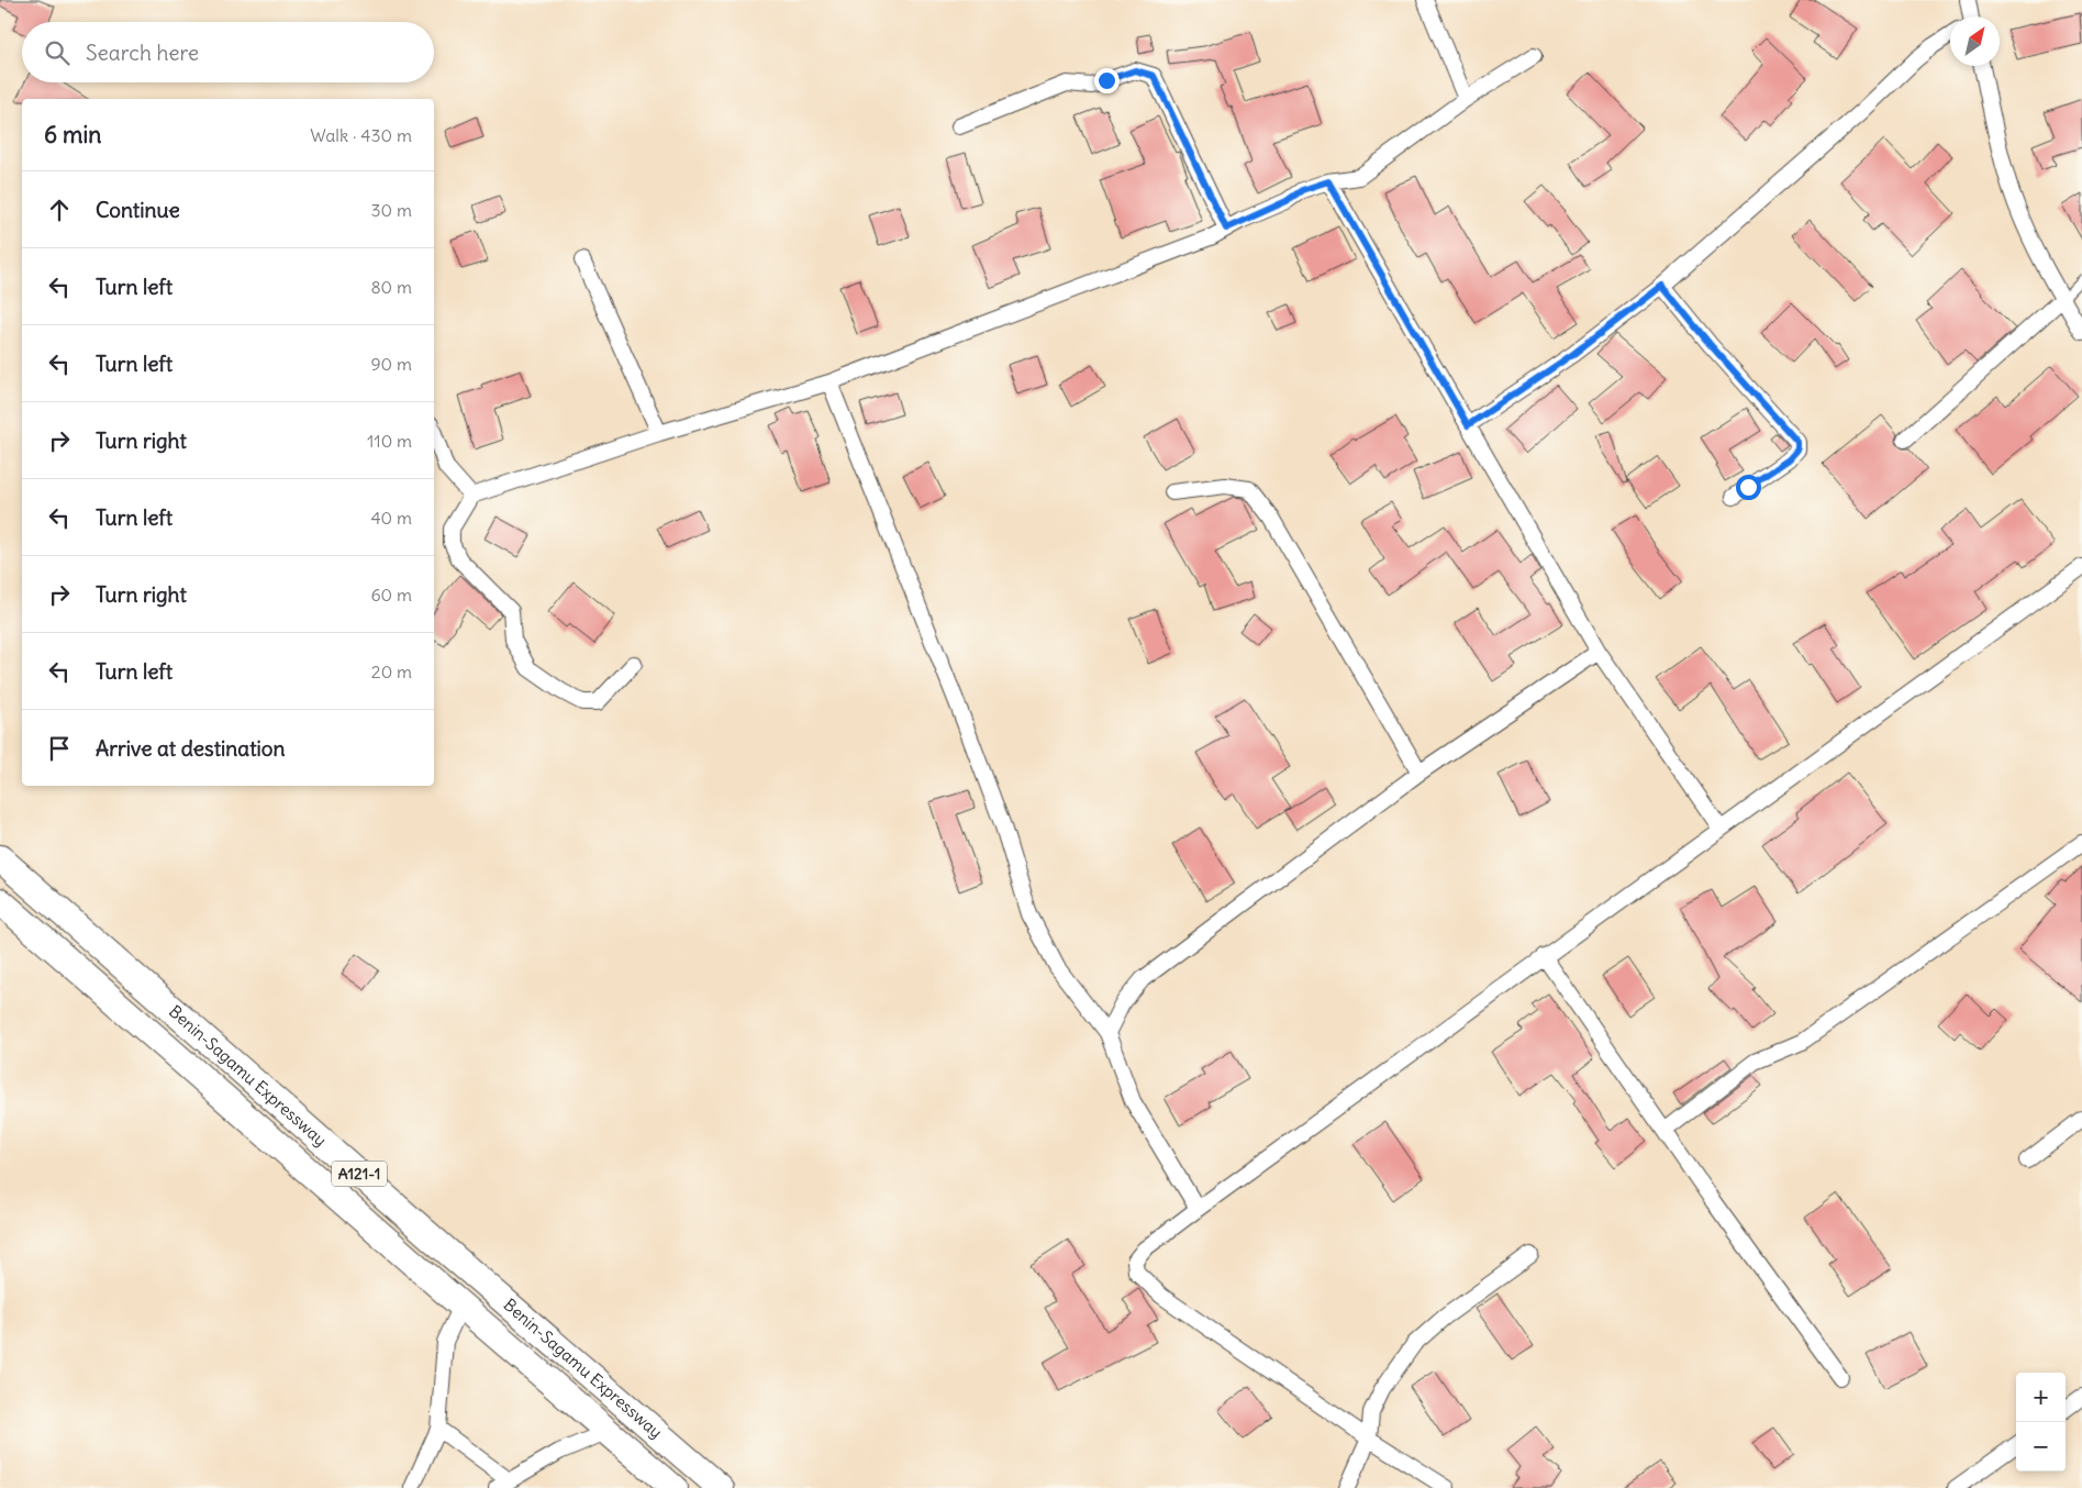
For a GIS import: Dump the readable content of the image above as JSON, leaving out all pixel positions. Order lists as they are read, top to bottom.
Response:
{
  "streets": {
    "highway": ["Benin-Sagamu Expressway", "A121-1"]
  },
  "north": "top right",
  "page": {
    "search": "Search here",
    "heading": ["6 min", "Walk · 430 m"],
    "list": [
      ["Continue", "30 m"],
      ["Turn left", "80 m"],
      ["Turn left", "90 m"],
      ["Turn right", "110 m"],
      ["Turn left", "40 m"],
      ["Turn right", "60 m"],
      ["Turn left", "20 m"],
      "Arrive at destination"
    ],
    "map_buttons": ["+", "−"]
  }
}
